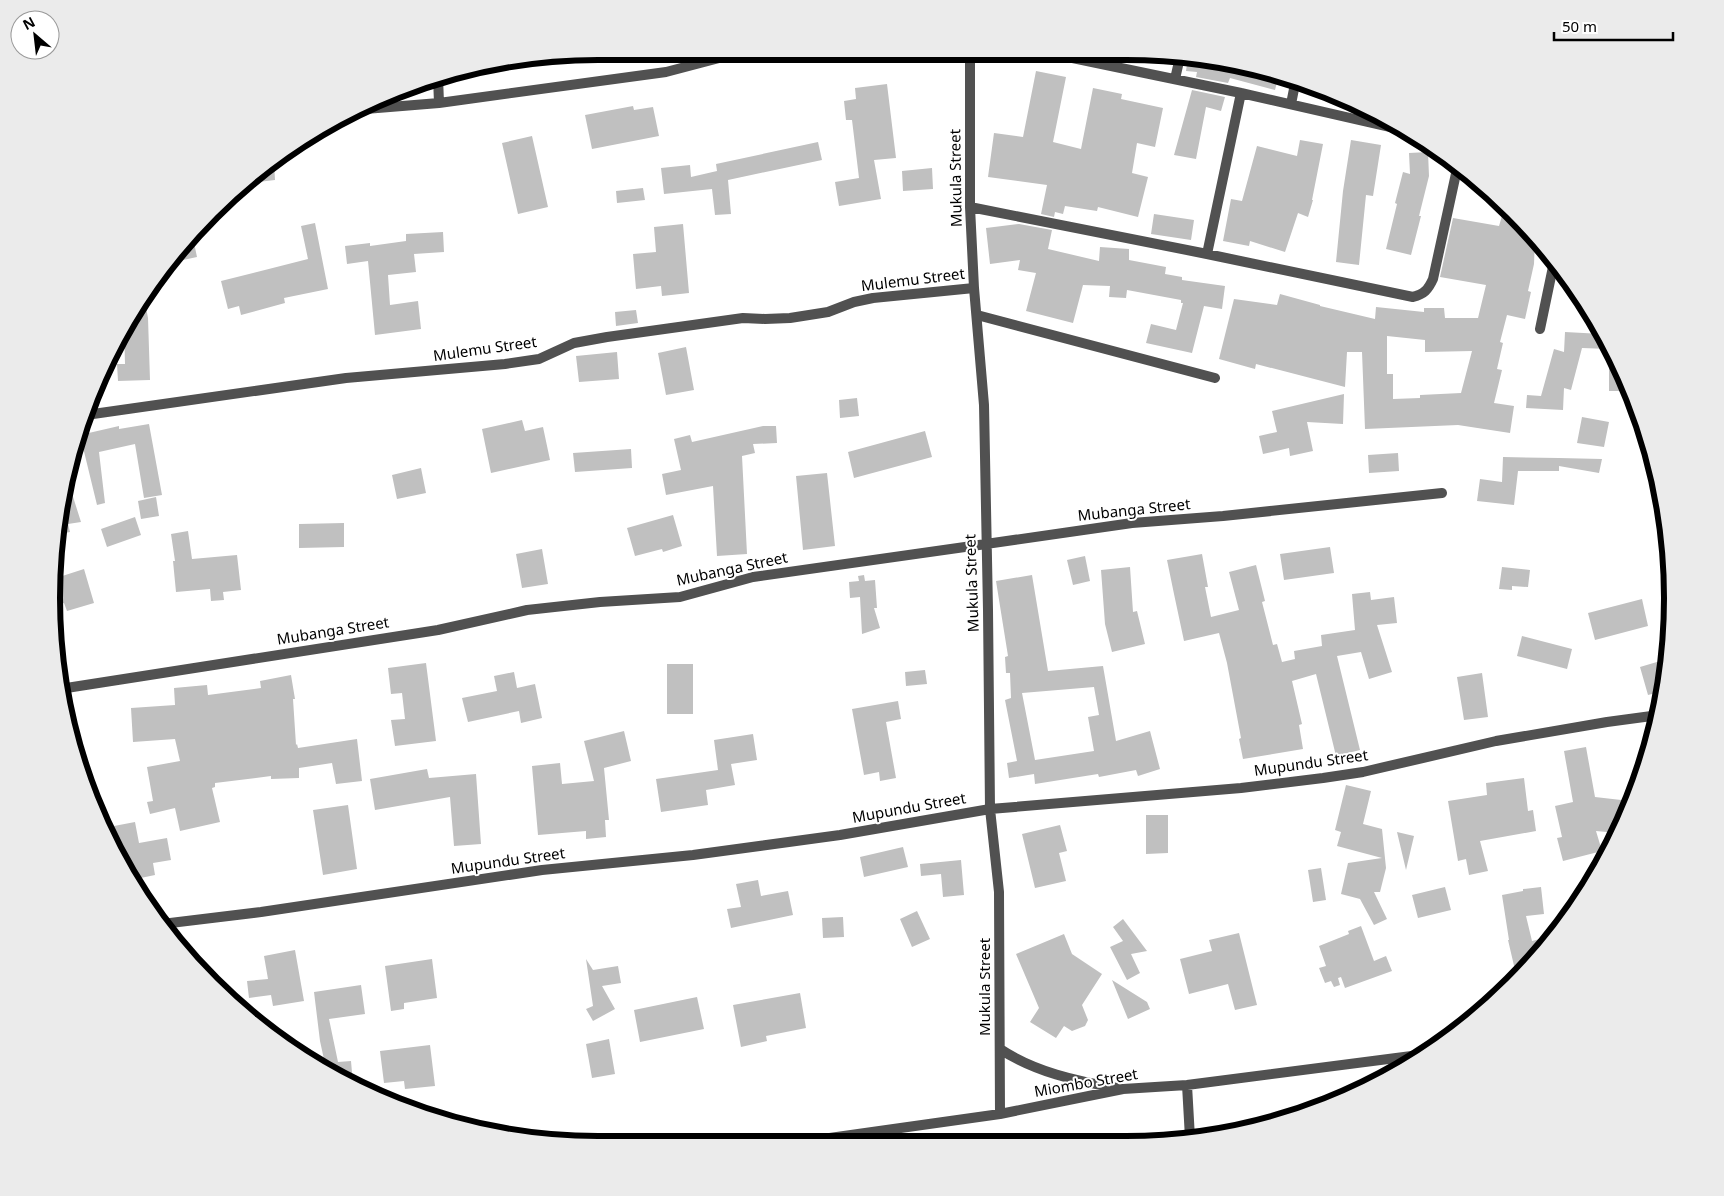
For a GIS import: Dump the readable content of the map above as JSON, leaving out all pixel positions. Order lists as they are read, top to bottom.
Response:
{
  "streets": {
    "street": [
      "Mukula Street",
      "Mulemu Street",
      "Mubanga Street",
      "Mupundu Street",
      "Miombo Street"
    ]
  },
  "crossings": [
    ["Mukula Street", "Mulemu Street"],
    ["Mukula Street", "Mubanga Street"],
    ["Mukula Street", "Mupundu Street"],
    ["Mukula Street", "Miombo Street"]
  ],
  "scale_bar": "50 m",
  "north": "top left"
}
